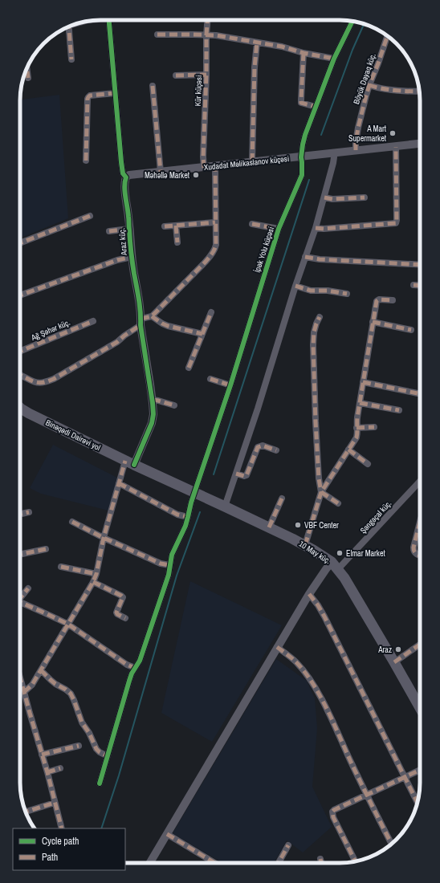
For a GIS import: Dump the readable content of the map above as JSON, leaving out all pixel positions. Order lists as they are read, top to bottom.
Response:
{
  "streets": {
    "main road": ["Binəqədi Dairəvi yol", "10 May küç."],
    "street": [
      "Böyük Dayaq küç.",
      "Kür küçəsi",
      "Xudadat Məlikaslanov küçəsi",
      "Araz küç.",
      "İpək Yolu küçəsi",
      "Ağ Şəhər küç.",
      "Şəngəçal küç."
    ]
  },
  "crossings": [
    ["Böyük Dayaq küç.", "Xudadat Məlikaslanov küçəsi"],
    ["Kür küçəsi", "Xudadat Məlikaslanov küçəsi"],
    ["Xudadat Məlikaslanov küçəsi", "Araz küç."],
    ["Xudadat Məlikaslanov küçəsi", "İpək Yolu küçəsi"],
    ["Araz küç.", "Binəqədi Dairəvi yol"],
    ["Araz küç.", "10 May küç."],
    ["İpək Yolu küçəsi", "10 May küç."],
    ["Binəqədi Dairəvi yol", "10 May küç."],
    ["Şəngəçal küç.", "10 May küç."]
  ],
  "places": [
    "A Mart Supermarket",
    "Məhəllə Market",
    "VBF Center",
    "Elmar Market",
    "Araz"
  ],
  "legend": ["Cycle path", "Path"]
}
